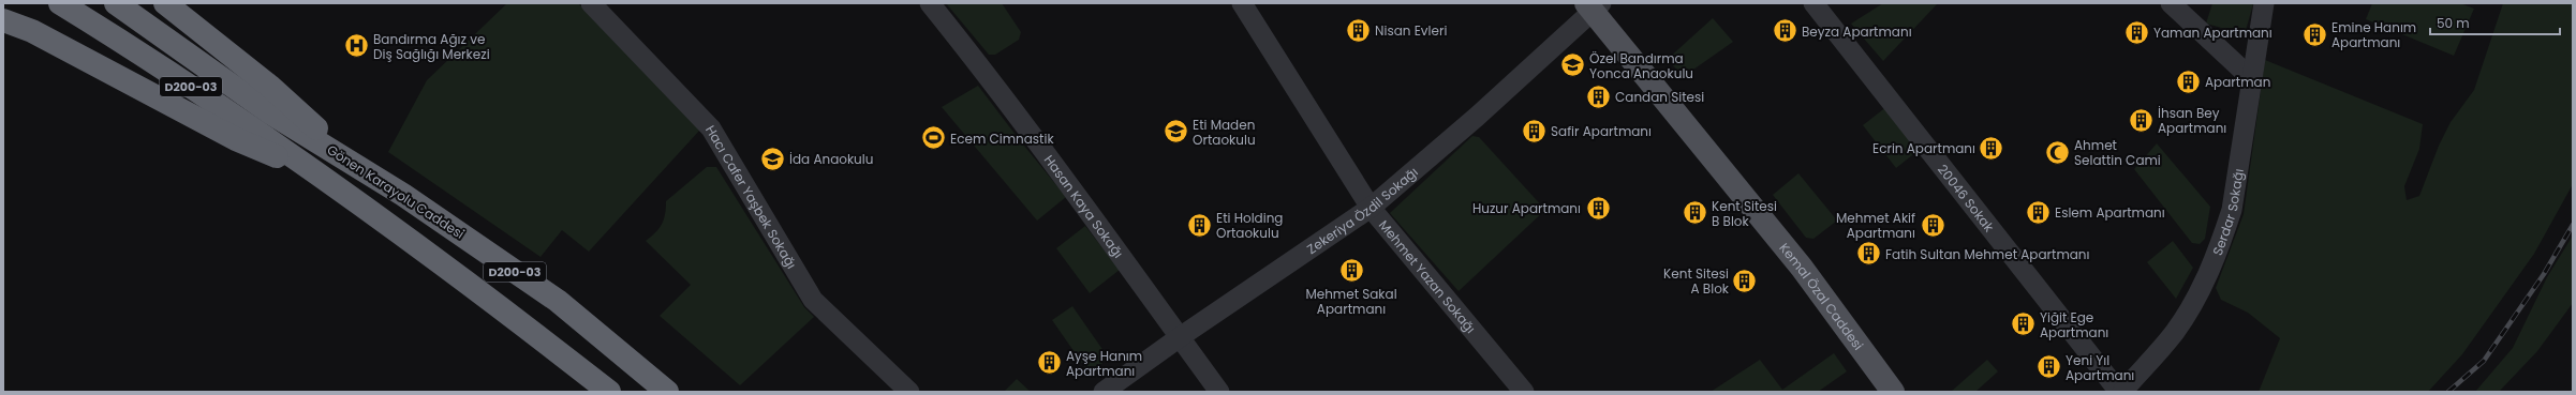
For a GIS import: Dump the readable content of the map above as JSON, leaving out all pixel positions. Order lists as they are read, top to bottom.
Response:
{
  "streets": {
    "highway": ["D200-03", "Gönen Karayolu Caddesi"],
    "main road": ["Kemal Özal Caddesi"],
    "street": [
      "Hacı Cafer Yaşbek Sokağı",
      "20046 Sokak",
      "Hasan Kaya Sokağı",
      "Zekeriya Özdil Sokağı",
      "Serdar Sokağı",
      "Mehmet Yazan Sokağı"
    ]
  },
  "crossings": [
    ["Hasan Kaya Sokağı", "Zekeriya Özdil Sokağı"],
    ["Zekeriya Özdil Sokağı", "Mehmet Yazan Sokağı"],
    ["Zekeriya Özdil Sokağı", "Kemal Özal Caddesi"]
  ],
  "places": {
    "building": [
      "Nisan Evleri",
      "Beyza Apartmanı",
      "Yaman Apartmanı",
      "Emine Hanım Apartmanı",
      "Apartman",
      "Candan Sitesi",
      "İhsan Bey Apartmanı",
      "Safir Apartmanı",
      "Ecrin Apartmanı",
      "Huzur Apartmanı",
      "Eslem Apartmanı",
      "Kent Sitesi B Blok",
      "Eti Holding Ortaokulu",
      "Mehmet Akif Apartmanı",
      "Fatih Sultan Mehmet Apartmanı",
      "Mehmet Sakal Apartmanı",
      "Kent Sitesi A Blok",
      "Yiğit Ege Apartmanı",
      "Ayşe Hanım Apartmanı",
      "Yeni Yıl Apartmanı"
    ],
    "hospital": ["Bandırma Ağız ve Diş Sağlığı Merkezi"],
    "school or university": ["Özel Bandırma Yonca Anaokulu", "Eti Maden Ortaokulu", "İda Anaokulu"],
    "sports": ["Ecem Cimnastik"],
    "mosque": ["Ahmet Selattin Cami"]
  },
  "scale_bar": "50 m"
}
